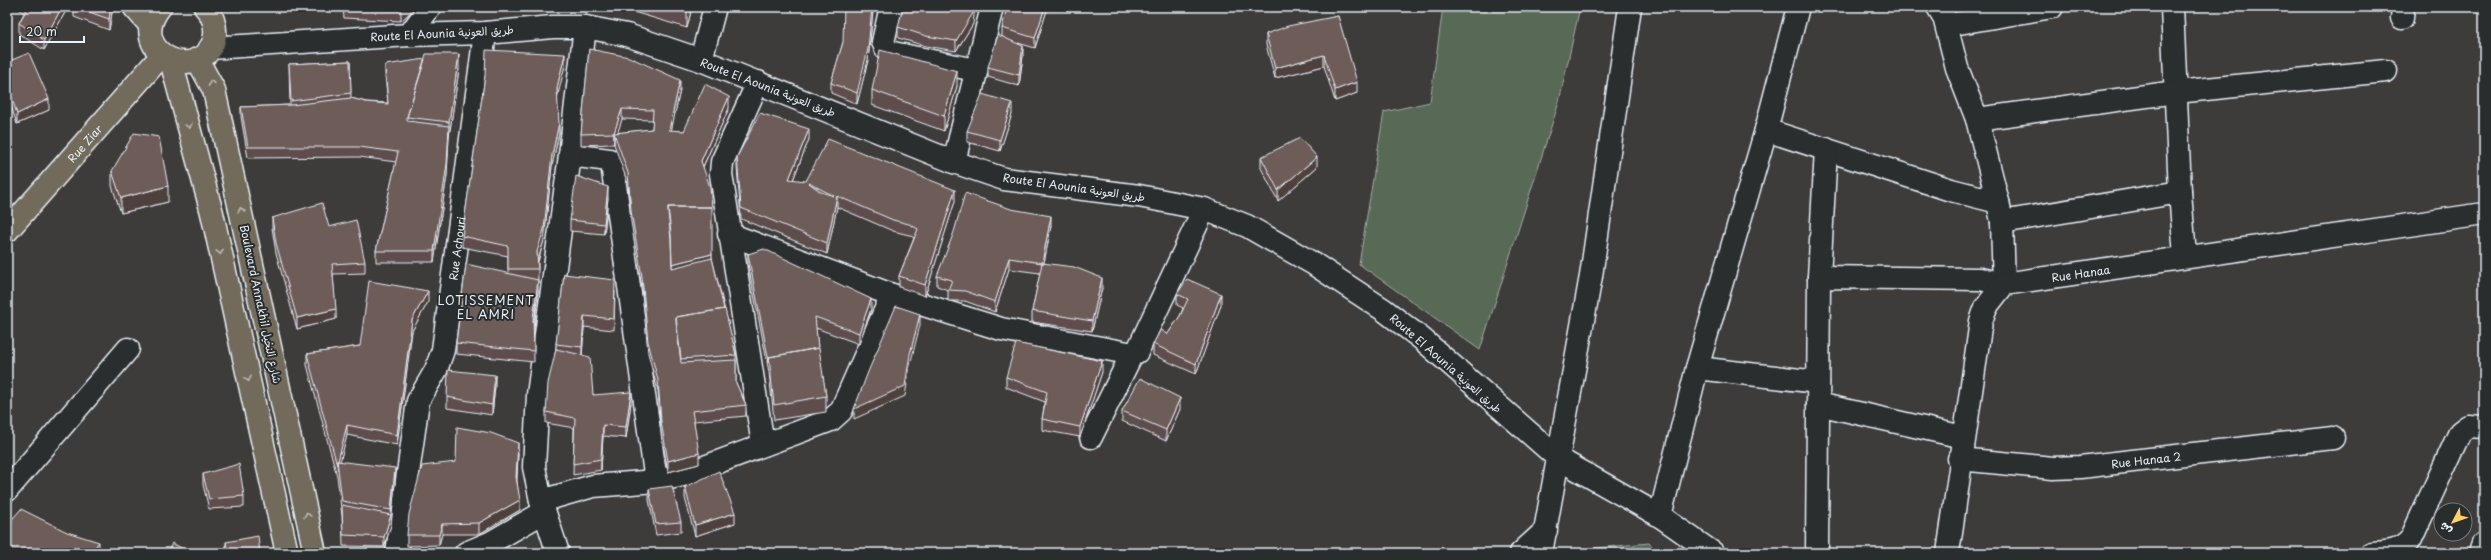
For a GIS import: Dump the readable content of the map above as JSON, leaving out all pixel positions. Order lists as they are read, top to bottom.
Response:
{
  "streets": {
    "main road": ["Rue Ziar", "Boulevard Annakhil شارع النخيل"],
    "street": [
      "Route El Aounia طريق العونية",
      "Rue Achouri",
      "Rue Hanaa",
      "Rue Hanaa 2"
    ]
  },
  "crossings": [
    ["Route El Aounia طريق العونية", "Rue Achouri"],
    ["Route El Aounia طريق العونية", "Boulevard Annakhil شارع النخيل"]
  ],
  "districts": ["LOTISSEMENT EL AMRI"],
  "scale_bar": "20 m",
  "north": "bottom left"
}
